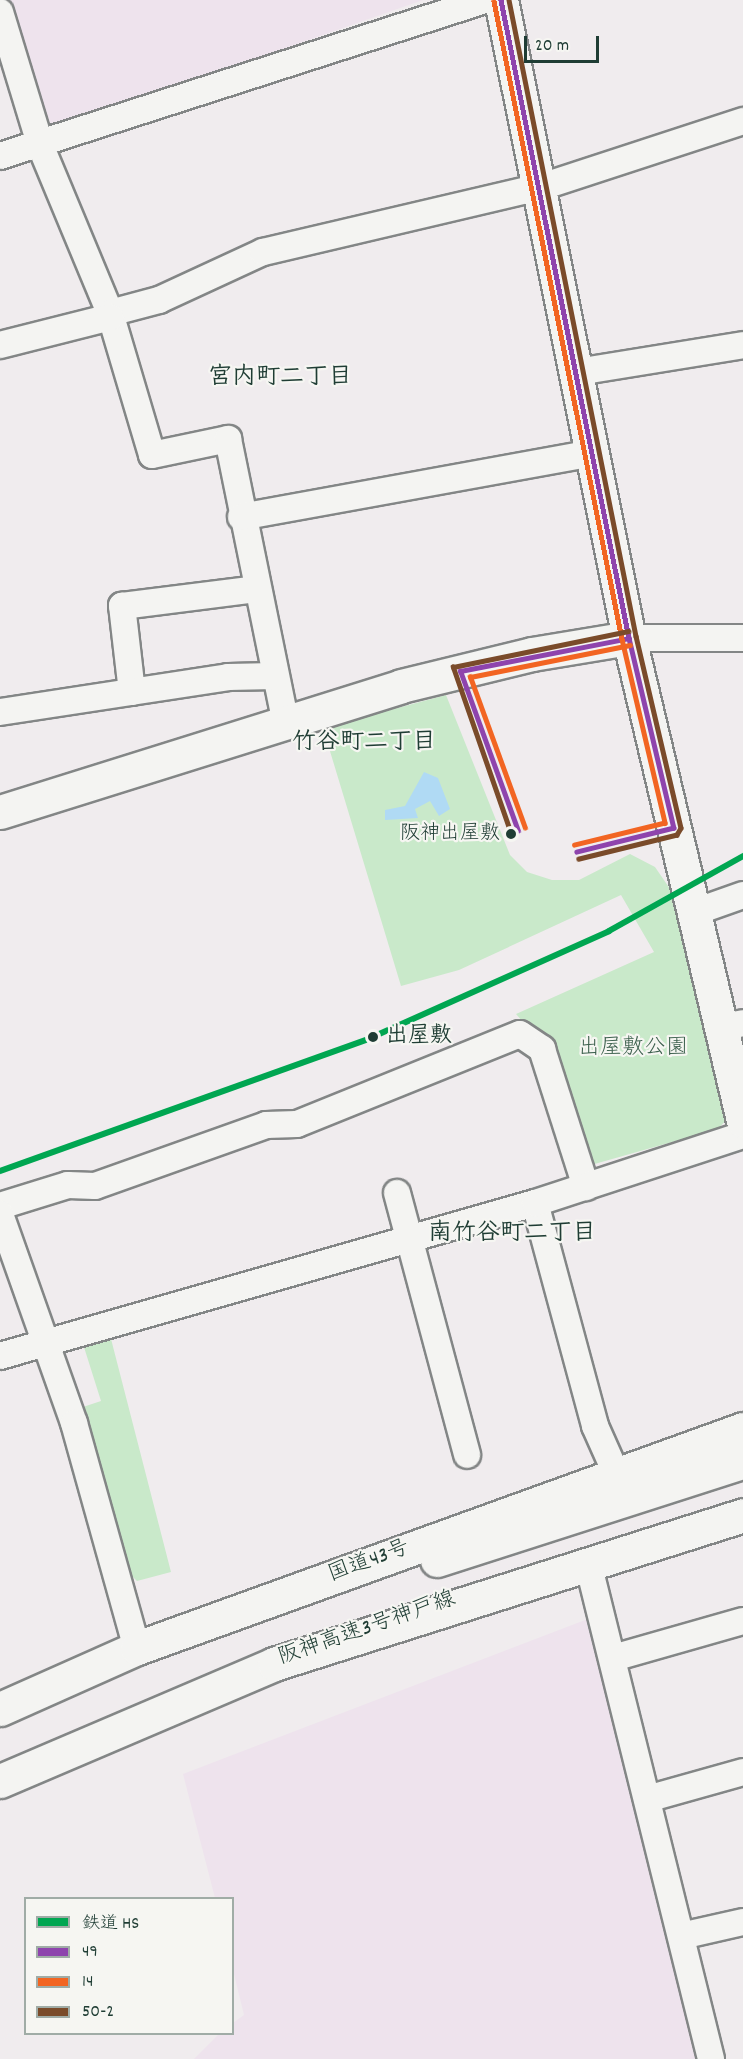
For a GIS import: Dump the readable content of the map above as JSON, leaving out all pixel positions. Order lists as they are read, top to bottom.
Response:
{
  "streets": {
    "main road": ["国道43号", "阪神高速3号神戸線"]
  },
  "districts": ["宮内町二丁目", "竹谷町二丁目", "南竹谷町二丁目"],
  "parks": ["出屋敷公園"],
  "places": ["阪神出屋敷", "出屋敷"],
  "lines": [
    "transit line 49",
    "transit line 50-2",
    "transit line 14",
    "rail line HS"
  ],
  "legend": [
    "鉄道 HS",
    "49",
    "14",
    "50-2"
  ],
  "scale_bar": "20 m"
}
